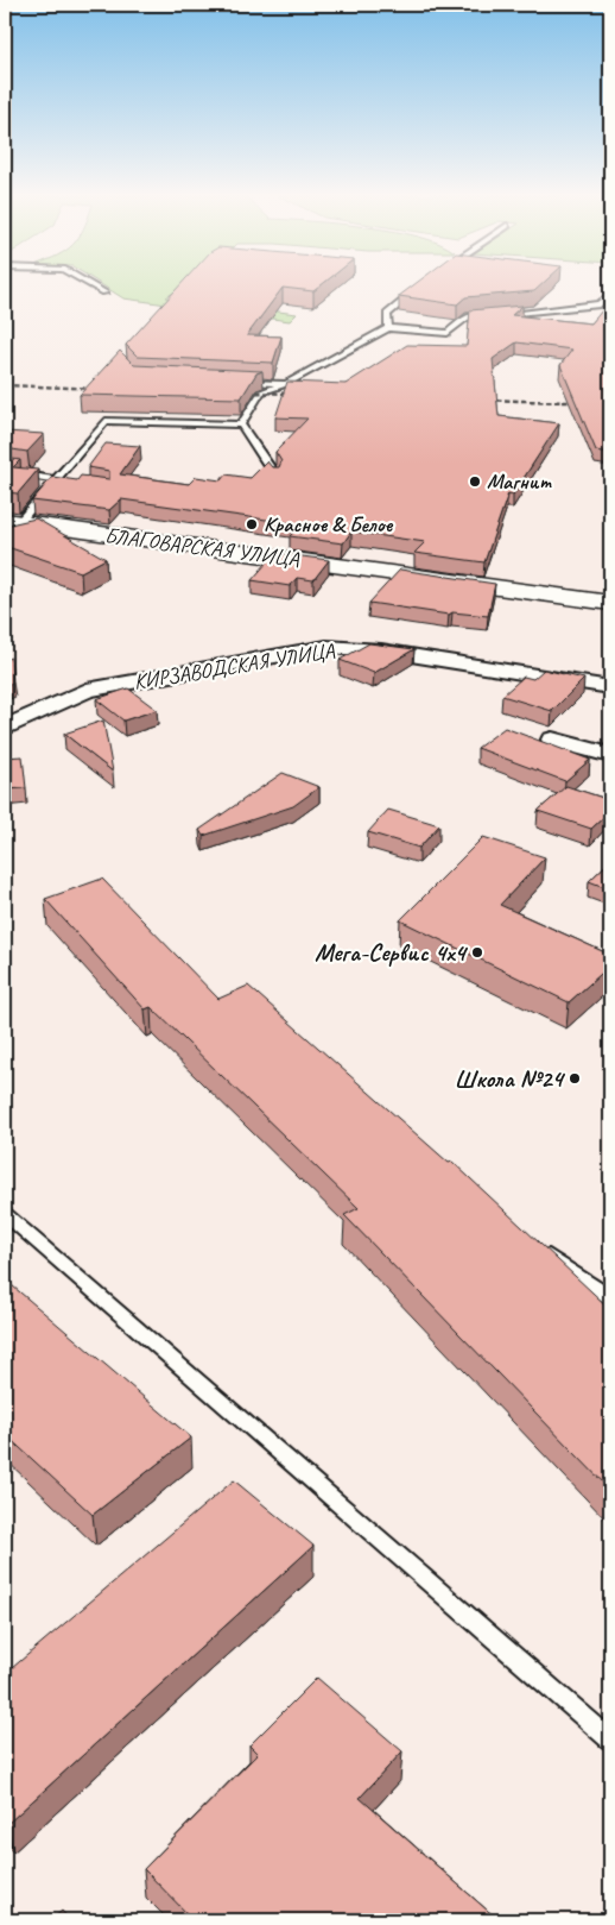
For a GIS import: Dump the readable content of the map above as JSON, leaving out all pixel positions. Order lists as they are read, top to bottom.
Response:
{
  "streets": {
    "street": ["БЛАГОВАРСКАЯ УЛИЦА", "КИРЗАВОДСКАЯ УЛИЦА"]
  },
  "places": [
    "Магнит",
    "Красное & Белое",
    "Мега-Сервис 4х4",
    "Школа №24"
  ]
}
